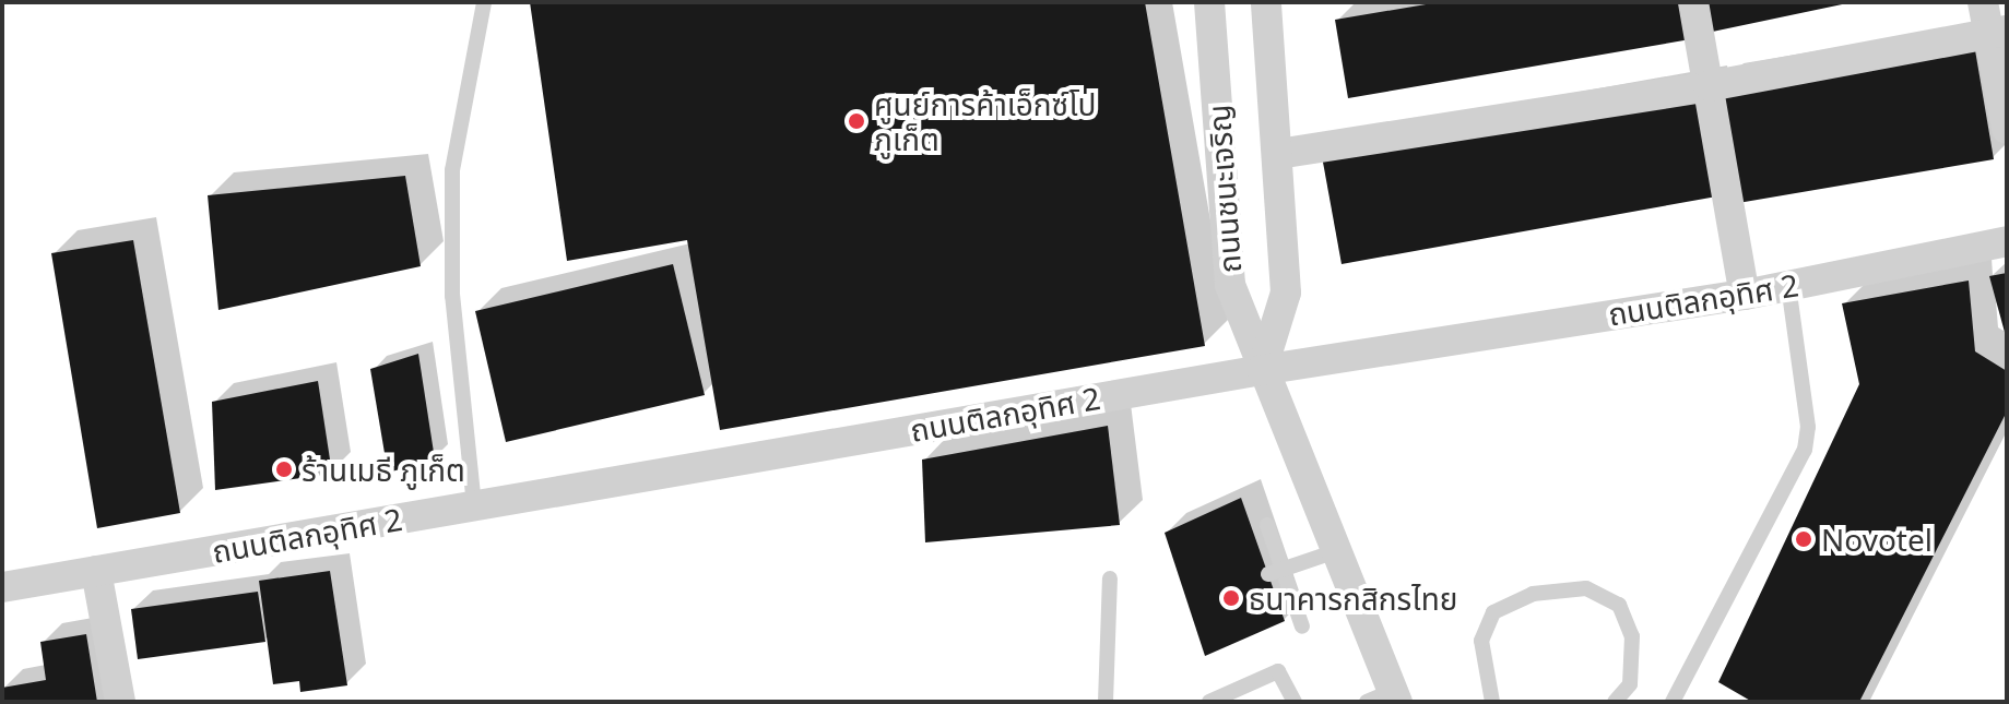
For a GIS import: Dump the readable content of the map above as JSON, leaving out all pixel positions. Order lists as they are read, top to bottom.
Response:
{
  "streets": {
    "street": ["ถนนชนะเจริญ", "ถนนติลกอุทิศ 2"]
  },
  "crossings": [
    ["ถนนชนะเจริญ", "ถนนติลกอุทิศ 2"]
  ],
  "places": [
    "ศูนย์การค้าเอ็กซ์โป ภูเก็ต",
    "ร้านเมธี ภูเก็ต",
    "Novotel",
    "ธนาคารกสิกรไทย"
  ]
}
